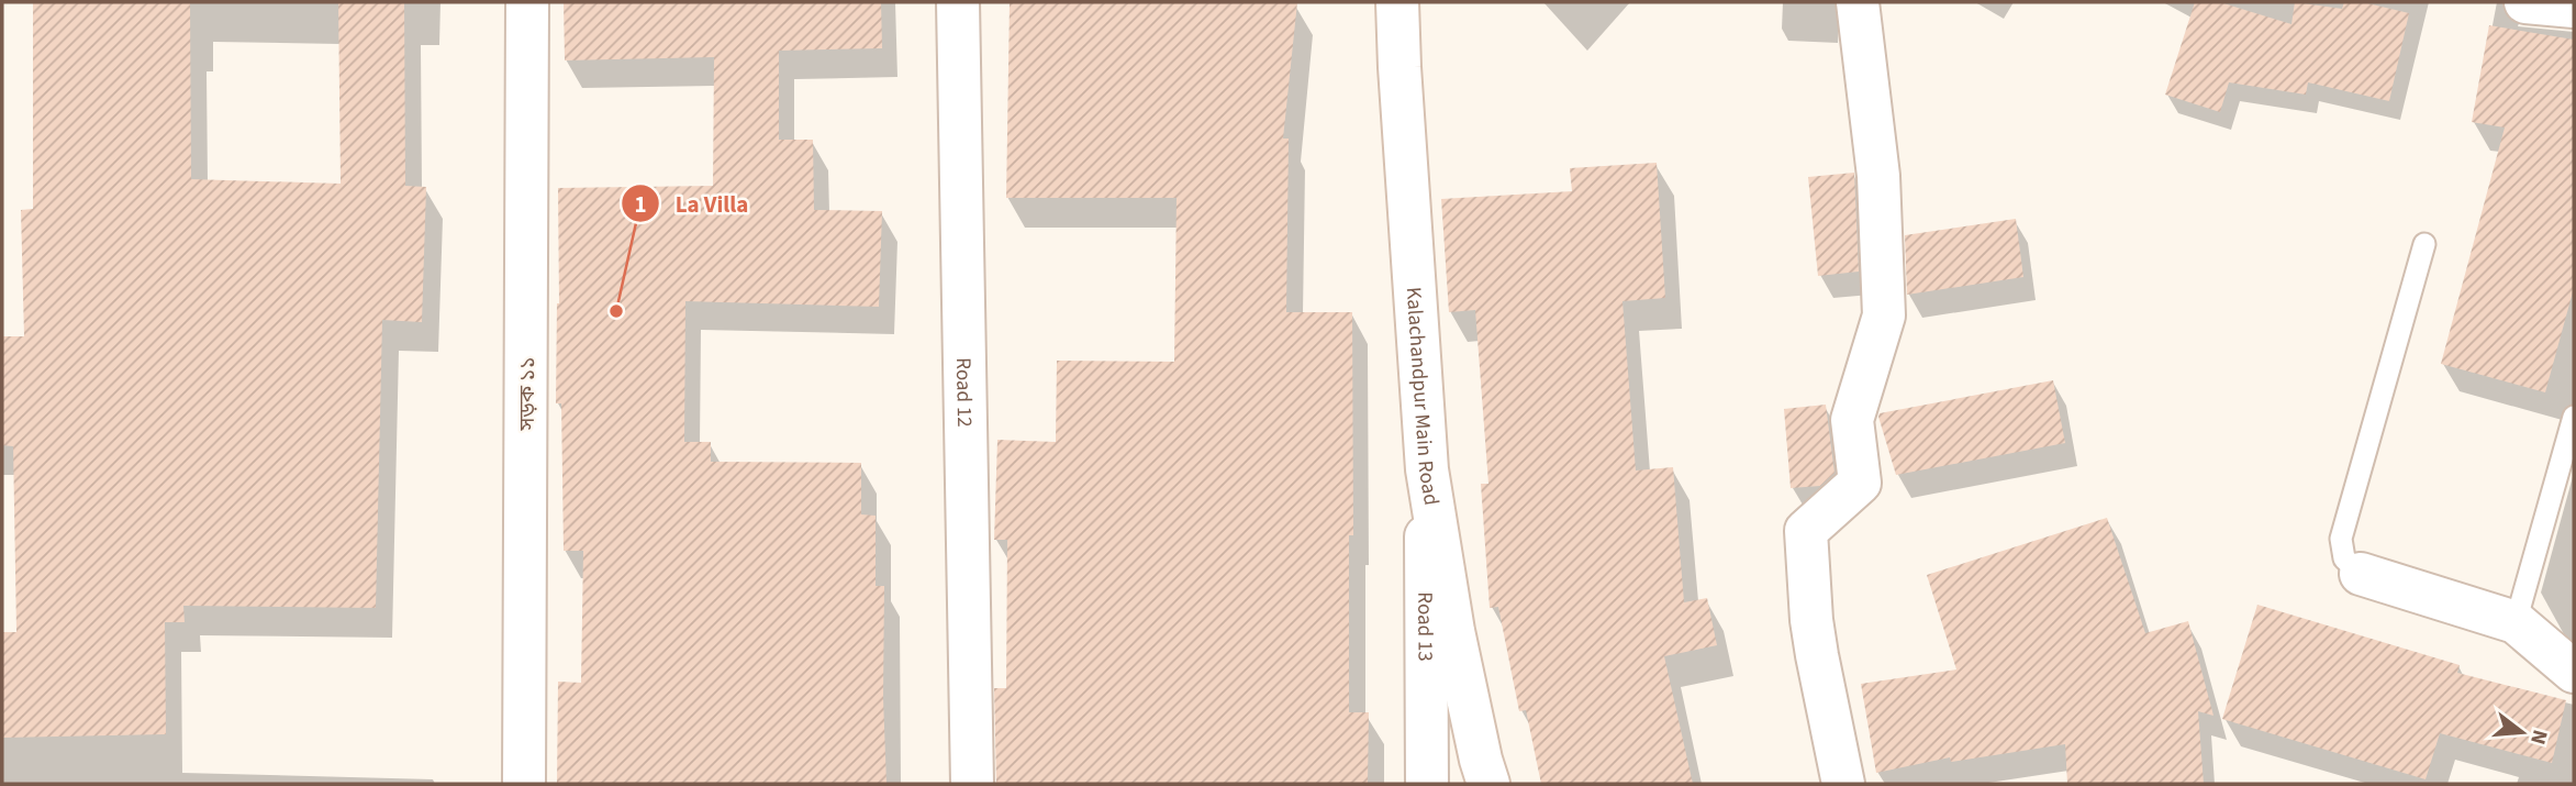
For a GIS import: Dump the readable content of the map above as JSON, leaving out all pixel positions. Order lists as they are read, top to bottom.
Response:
{
  "streets": {
    "street": [
      "সড়ক ১১",
      "Road 12",
      "Kalachandpur Main Road",
      "Road 13"
    ]
  },
  "crossings": [
    ["Kalachandpur Main Road", "Road 13"]
  ],
  "places": ["La Villa"],
  "north": "right"
}
